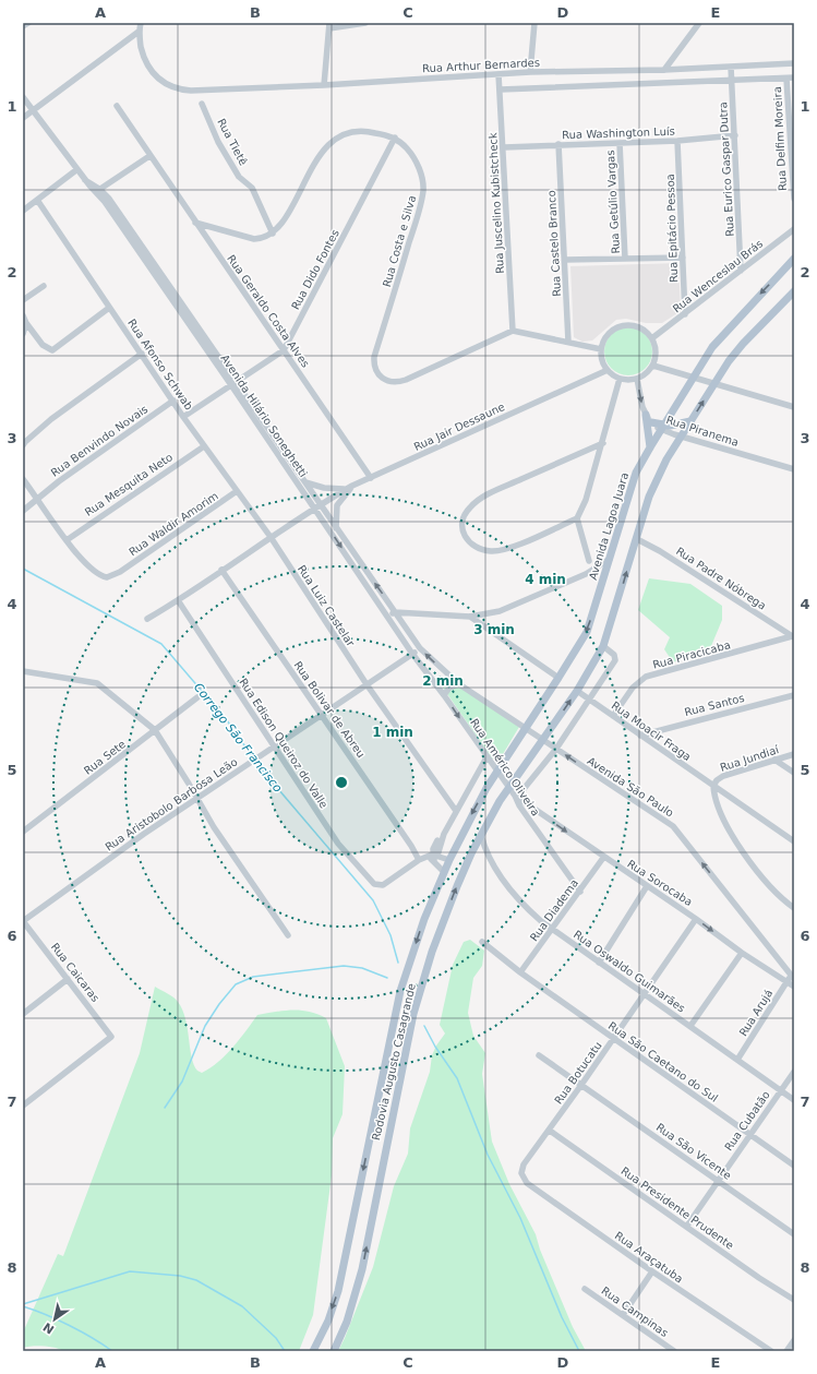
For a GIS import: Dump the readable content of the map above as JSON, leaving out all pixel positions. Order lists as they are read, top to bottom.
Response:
{
  "streets": {
    "main road": ["Avenida Lagoa Juara", "Rodovia Augusto Casagrande"],
    "street": [
      "Rua Arthur Bernardes",
      "Rua Washington Luís",
      "Rua Delfim Moreira",
      "Rua Tietê",
      "Rua Eurico Gaspar Dutra",
      "Rua Getúlio Vargas",
      "Rua Juscelino Kubistcheck",
      "Rua Epitácio Pessoa",
      "Rua Costa e Silva",
      "Rua Castelo Branco",
      "Rua Dido Fontes",
      "Rua Wenceslau Brás",
      "Rua Geraldo Costa Alves",
      "Rua Afonso Schwab",
      "Avenida Hilário Soneghetti",
      "Rua Jair Dessaune",
      "Rua Piranema",
      "Rua Benvindo Novais",
      "Rua Mesquita Neto",
      "Rua Waldir Amorim",
      "Rua Padre Nóbrega",
      "Rua Luiz Castelar",
      "Rua Piracicaba",
      "Rua Santos",
      "Rua Bolivar de Abreu",
      "Rua Moacir Fraga",
      "Rua Edison Queiroz do Valle",
      "Rua Sete",
      "Rua Jundiaí",
      "Rua Américo Oliveira",
      "Avenida São Paulo",
      "Rua Aristobolo Barbosa Leão",
      "Rua Sorocaba",
      "Rua Diadema",
      "Rua Oswaldo Guimarães",
      "Rua Caicaras",
      "Rua Arujá",
      "Rua São Caetano do Sul",
      "Rua Botucatu",
      "Rua Cubatão",
      "Rua São Vicente",
      "Rua Presidente Prudente",
      "Rua Araçatuba",
      "Rua Campinas"
    ]
  },
  "crossings": [
    ["Rua Arthur Bernardes", "Rua Eurico Gaspar Dutra"],
    ["Rua Arthur Bernardes", "Rua Juscelino Kubistcheck"],
    ["Rua Washington Luís", "Rua Eurico Gaspar Dutra"],
    ["Rua Washington Luís", "Rua Getúlio Vargas"],
    ["Rua Washington Luís", "Rua Juscelino Kubistcheck"],
    ["Rua Washington Luís", "Rua Epitácio Pessoa"],
    ["Rua Washington Luís", "Rua Castelo Branco"],
    ["Rua Eurico Gaspar Dutra", "Rua Wenceslau Brás"],
    ["Rua Juscelino Kubistcheck", "Rua Costa e Silva"],
    ["Rua Epitácio Pessoa", "Rua Wenceslau Brás"],
    ["Rua Costa e Silva", "Rua Dido Fontes"],
    ["Rua Dido Fontes", "Rua Geraldo Costa Alves"],
    ["Rua Dido Fontes", "Rua Afonso Schwab"],
    ["Rua Dido Fontes", "Avenida Hilário Soneghetti"],
    ["Rua Wenceslau Brás", "Rua Jair Dessaune"],
    ["Rua Wenceslau Brás", "Rua Piranema"],
    ["Rua Geraldo Costa Alves", "Rua Jair Dessaune"],
    ["Rua Afonso Schwab", "Rua Jair Dessaune"],
    ["Rua Afonso Schwab", "Rua Benvindo Novais"],
    ["Rua Afonso Schwab", "Rua Mesquita Neto"],
    ["Rua Afonso Schwab", "Rua Waldir Amorim"],
    ["Rua Afonso Schwab", "Rua Luiz Castelar"],
    ["Avenida Hilário Soneghetti", "Rua Jair Dessaune"],
    ["Avenida Hilário Soneghetti", "Rua Américo Oliveira"],
    ["Avenida Hilário Soneghetti", "Avenida São Paulo"],
    ["Avenida Hilário Soneghetti", "Rua Aristobolo Barbosa Leão"],
    ["Rua Jair Dessaune", "Rua Piranema"],
    ["Rua Jair Dessaune", "Rua Luiz Castelar"],
    ["Rua Jair Dessaune", "Rua Bolivar de Abreu"],
    ["Rua Jair Dessaune", "Rua Edison Queiroz do Valle"],
    ["Rua Piranema", "Avenida Lagoa Juara"],
    ["Rua Mesquita Neto", "Rua Waldir Amorim"],
    ["Avenida Lagoa Juara", "Rua Américo Oliveira"],
    ["Avenida Lagoa Juara", "Avenida São Paulo"],
    ["Rua Padre Nóbrega", "Rua Piracicaba"],
    ["Rua Luiz Castelar", "Rua Aristobolo Barbosa Leão"],
    ["Rua Piracicaba", "Rua Moacir Fraga"],
    ["Rua Santos", "Rua Moacir Fraga"],
    ["Rua Bolivar de Abreu", "Rua Edison Queiroz do Valle"],
    ["Rua Bolivar de Abreu", "Rua Aristobolo Barbosa Leão"],
    ["Rua Moacir Fraga", "Rua Jundiaí"],
    ["Rua Edison Queiroz do Valle", "Rua Aristobolo Barbosa Leão"],
    ["Rua Américo Oliveira", "Rua Aristobolo Barbosa Leão"],
    ["Rua Américo Oliveira", "Rua Sorocaba"],
    ["Rua Américo Oliveira", "Rua Diadema"],
    ["Rua Américo Oliveira", "Rodovia Augusto Casagrande"],
    ["Avenida São Paulo", "Rua Aristobolo Barbosa Leão"],
    ["Avenida São Paulo", "Rua Arujá"],
    ["Rua Aristobolo Barbosa Leão", "Rua Caicaras"],
    ["Rua Sorocaba", "Rua Diadema"],
    ["Rua Sorocaba", "Rua Arujá"],
    ["Rua Sorocaba", "Rua Botucatu"],
    ["Rua Diadema", "Rua Oswaldo Guimarães"],
    ["Rua Diadema", "Rua São Caetano do Sul"],
    ["Rua Oswaldo Guimarães", "Rua Arujá"],
    ["Rua Oswaldo Guimarães", "Rodovia Augusto Casagrande"],
    ["Rua Oswaldo Guimarães", "Rua Botucatu"],
    ["Rua Oswaldo Guimarães", "Rua Cubatão"],
    ["Rua São Caetano do Sul", "Rua Botucatu"],
    ["Rua São Caetano do Sul", "Rua Cubatão"],
    ["Rua Botucatu", "Rua São Vicente"],
    ["Rua Botucatu", "Rua Presidente Prudente"],
    ["Rua Botucatu", "Rua Araçatuba"],
    ["Rua Cubatão", "Rua São Vicente"],
    ["Rua Cubatão", "Rua Presidente Prudente"]
  ],
  "one_way": ["Rua Sorocaba", "Rodovia Augusto Casagrande"],
  "water": ["Corrego São Francisco"],
  "north": "bottom left",
  "grid": {
    "columns": [
      "A",
      "B",
      "C",
      "D",
      "E"
    ],
    "rows": [
      "1",
      "2",
      "3",
      "4",
      "5",
      "6",
      "7",
      "8"
    ]
  },
  "rings": [
    "4 min",
    "3 min",
    "2 min",
    "1 min"
  ]
}
